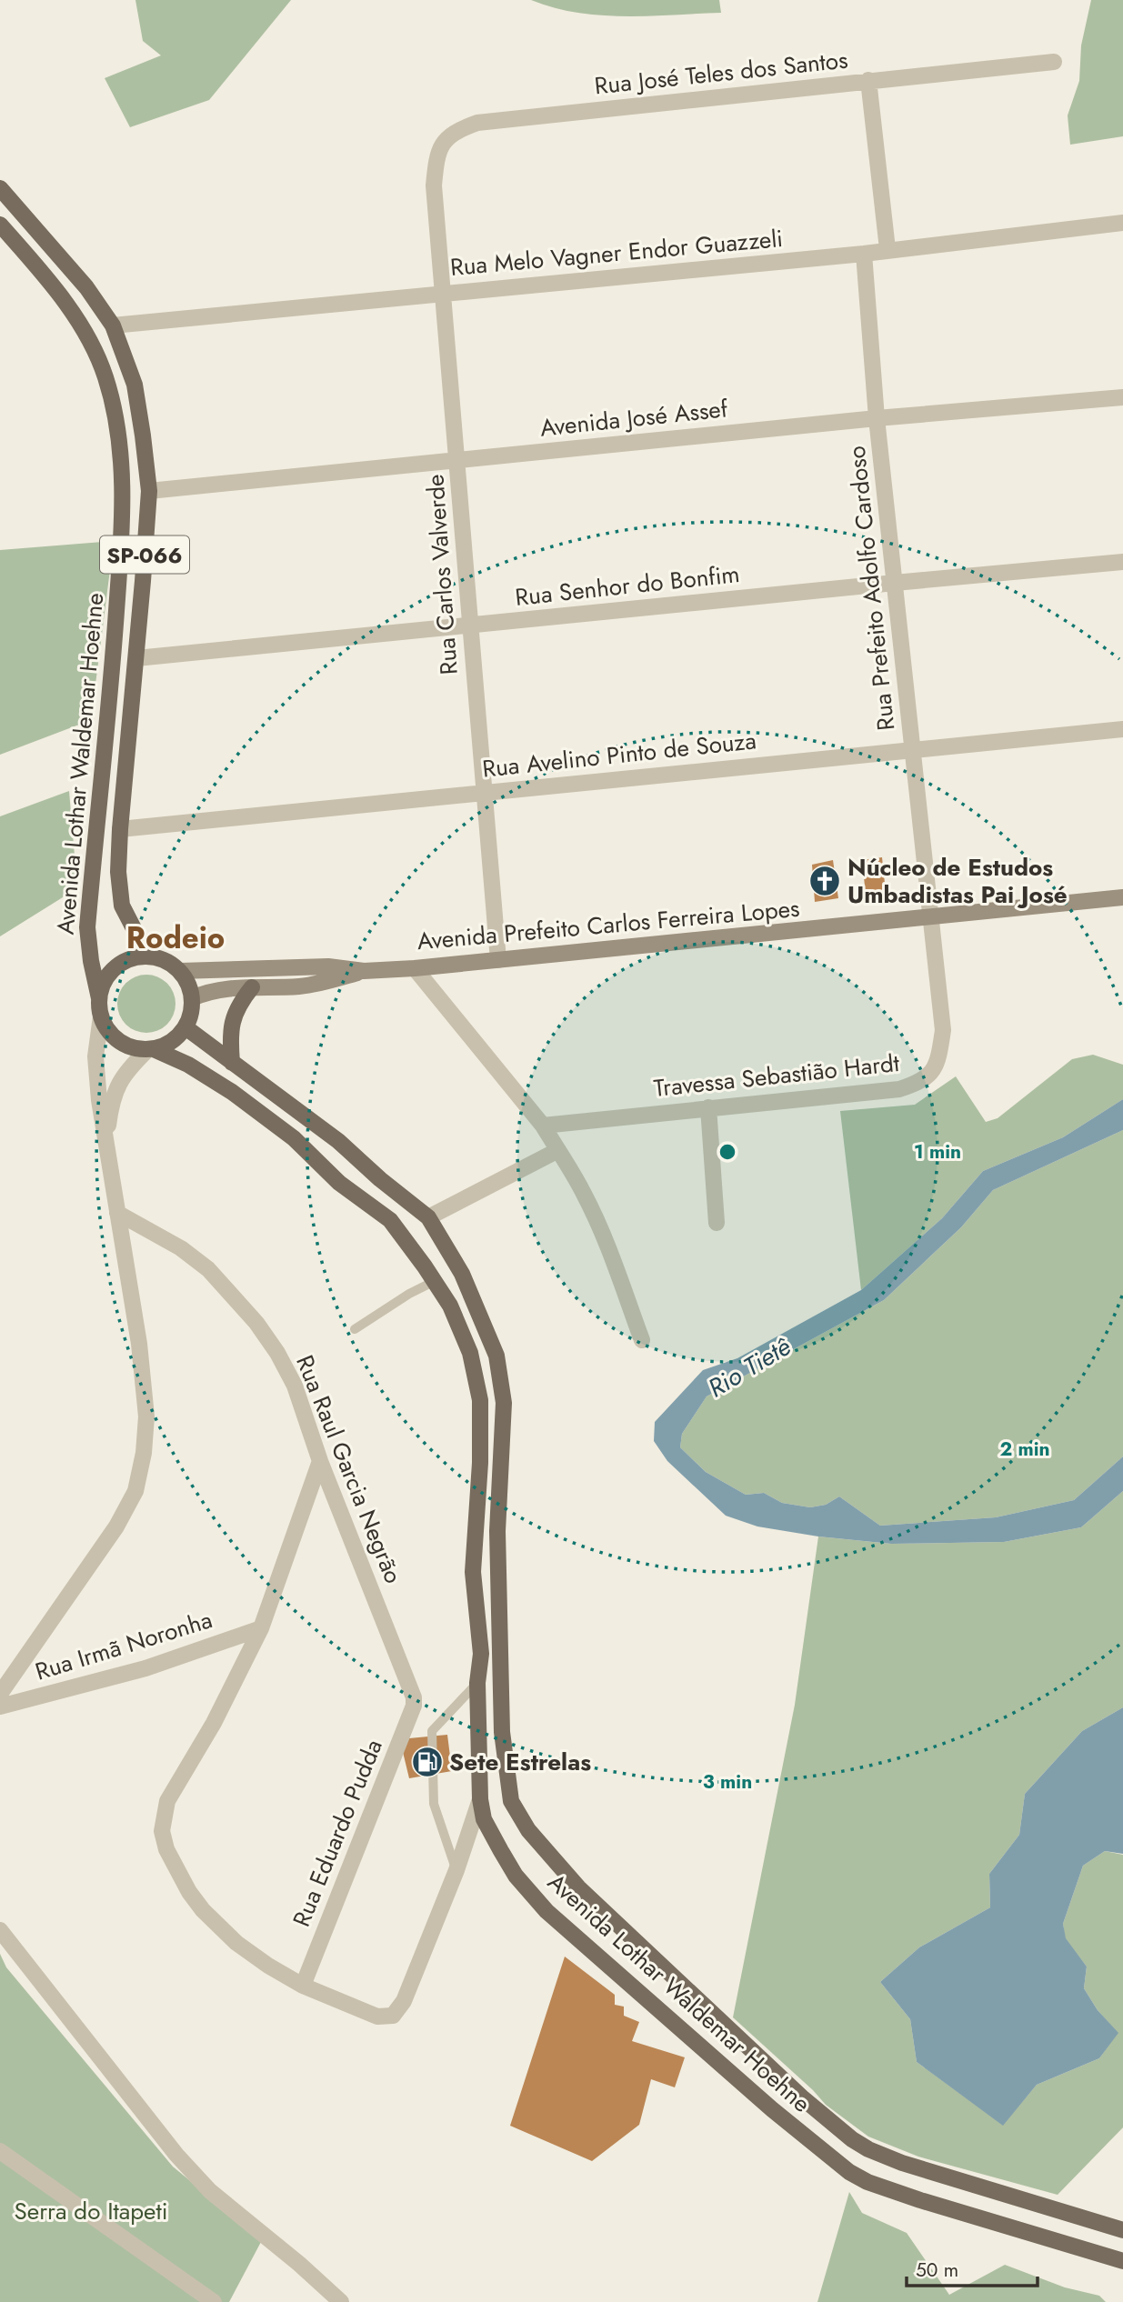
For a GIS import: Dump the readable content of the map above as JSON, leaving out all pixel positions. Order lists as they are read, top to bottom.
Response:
{
  "streets": {
    "main road": ["SP-066", "Avenida Lothar Waldemar Hoehne", "Avenida Prefeito Carlos Ferreira Lopes"],
    "street": [
      "Rua José Teles dos Santos",
      "Rua Melo Vagner Endor Guazzeli",
      "Avenida José Assef",
      "Rua Carlos Valverde",
      "Rua Senhor do Bonfim",
      "Rua Prefeito Adolfo Cardoso",
      "Rua Avelino Pinto de Souza",
      "Travessa Sebastião Hardt",
      "Rua Raul Garcia Negrão",
      "Rua Irmã Noronha",
      "Rua Eduardo Pudda"
    ]
  },
  "crossings": [
    ["Rua José Teles dos Santos", "Rua Carlos Valverde"],
    ["Rua Melo Vagner Endor Guazzeli", "Rua Carlos Valverde"],
    ["Rua Melo Vagner Endor Guazzeli", "Rua Prefeito Adolfo Cardoso"],
    ["Rua Melo Vagner Endor Guazzeli", "Avenida Lothar Waldemar Hoehne"],
    ["Avenida José Assef", "Rua Carlos Valverde"],
    ["Avenida José Assef", "Rua Prefeito Adolfo Cardoso"],
    ["Avenida José Assef", "Avenida Lothar Waldemar Hoehne"],
    ["Rua Carlos Valverde", "Rua Senhor do Bonfim"],
    ["Rua Carlos Valverde", "Rua Avelino Pinto de Souza"],
    ["Rua Carlos Valverde", "Avenida Prefeito Carlos Ferreira Lopes"],
    ["Rua Senhor do Bonfim", "Rua Prefeito Adolfo Cardoso"],
    ["Rua Senhor do Bonfim", "Avenida Lothar Waldemar Hoehne"],
    ["Rua Prefeito Adolfo Cardoso", "Rua Avelino Pinto de Souza"],
    ["Rua Prefeito Adolfo Cardoso", "Avenida Prefeito Carlos Ferreira Lopes"],
    ["Rua Prefeito Adolfo Cardoso", "Travessa Sebastião Hardt"],
    ["Rua Avelino Pinto de Souza", "Avenida Lothar Waldemar Hoehne"],
    ["Avenida Lothar Waldemar Hoehne", "Avenida Prefeito Carlos Ferreira Lopes"],
    ["Avenida Prefeito Carlos Ferreira Lopes", "Travessa Sebastião Hardt"],
    ["Rua Raul Garcia Negrão", "Rua Eduardo Pudda"]
  ],
  "districts": ["Rodeio"],
  "water": ["Rio Tietê"],
  "parks": ["Serra do Itapeti"],
  "places": {
    "church": ["Núcleo de Estudos Umbadistas Pai José"],
    "fuel station": ["Sete Estrelas"]
  },
  "scale_bar": "50 m",
  "rings": ["1 min", "2 min", "3 min"]
}
